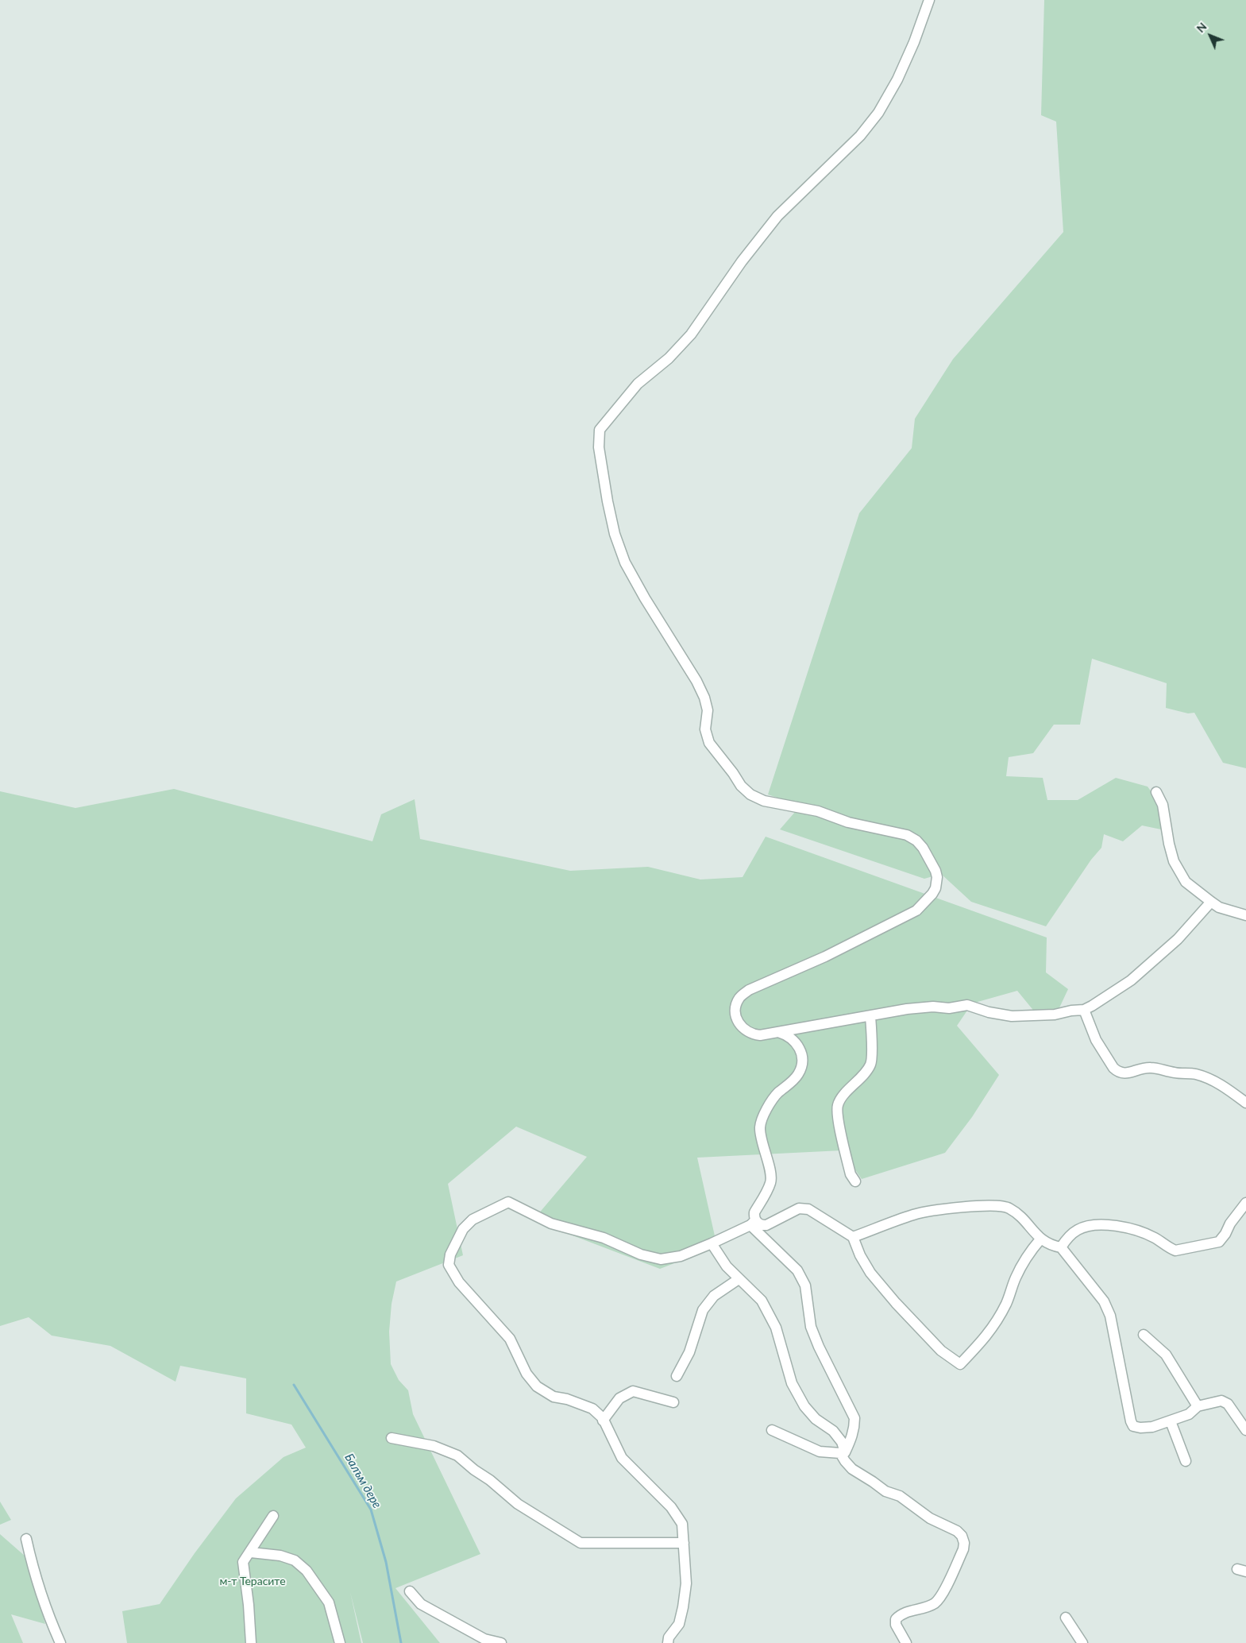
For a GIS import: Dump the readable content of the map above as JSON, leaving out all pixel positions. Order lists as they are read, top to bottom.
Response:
{
  "water": ["Балъм дере"],
  "parks": ["м-т Терасите"],
  "north": "top left"
}
